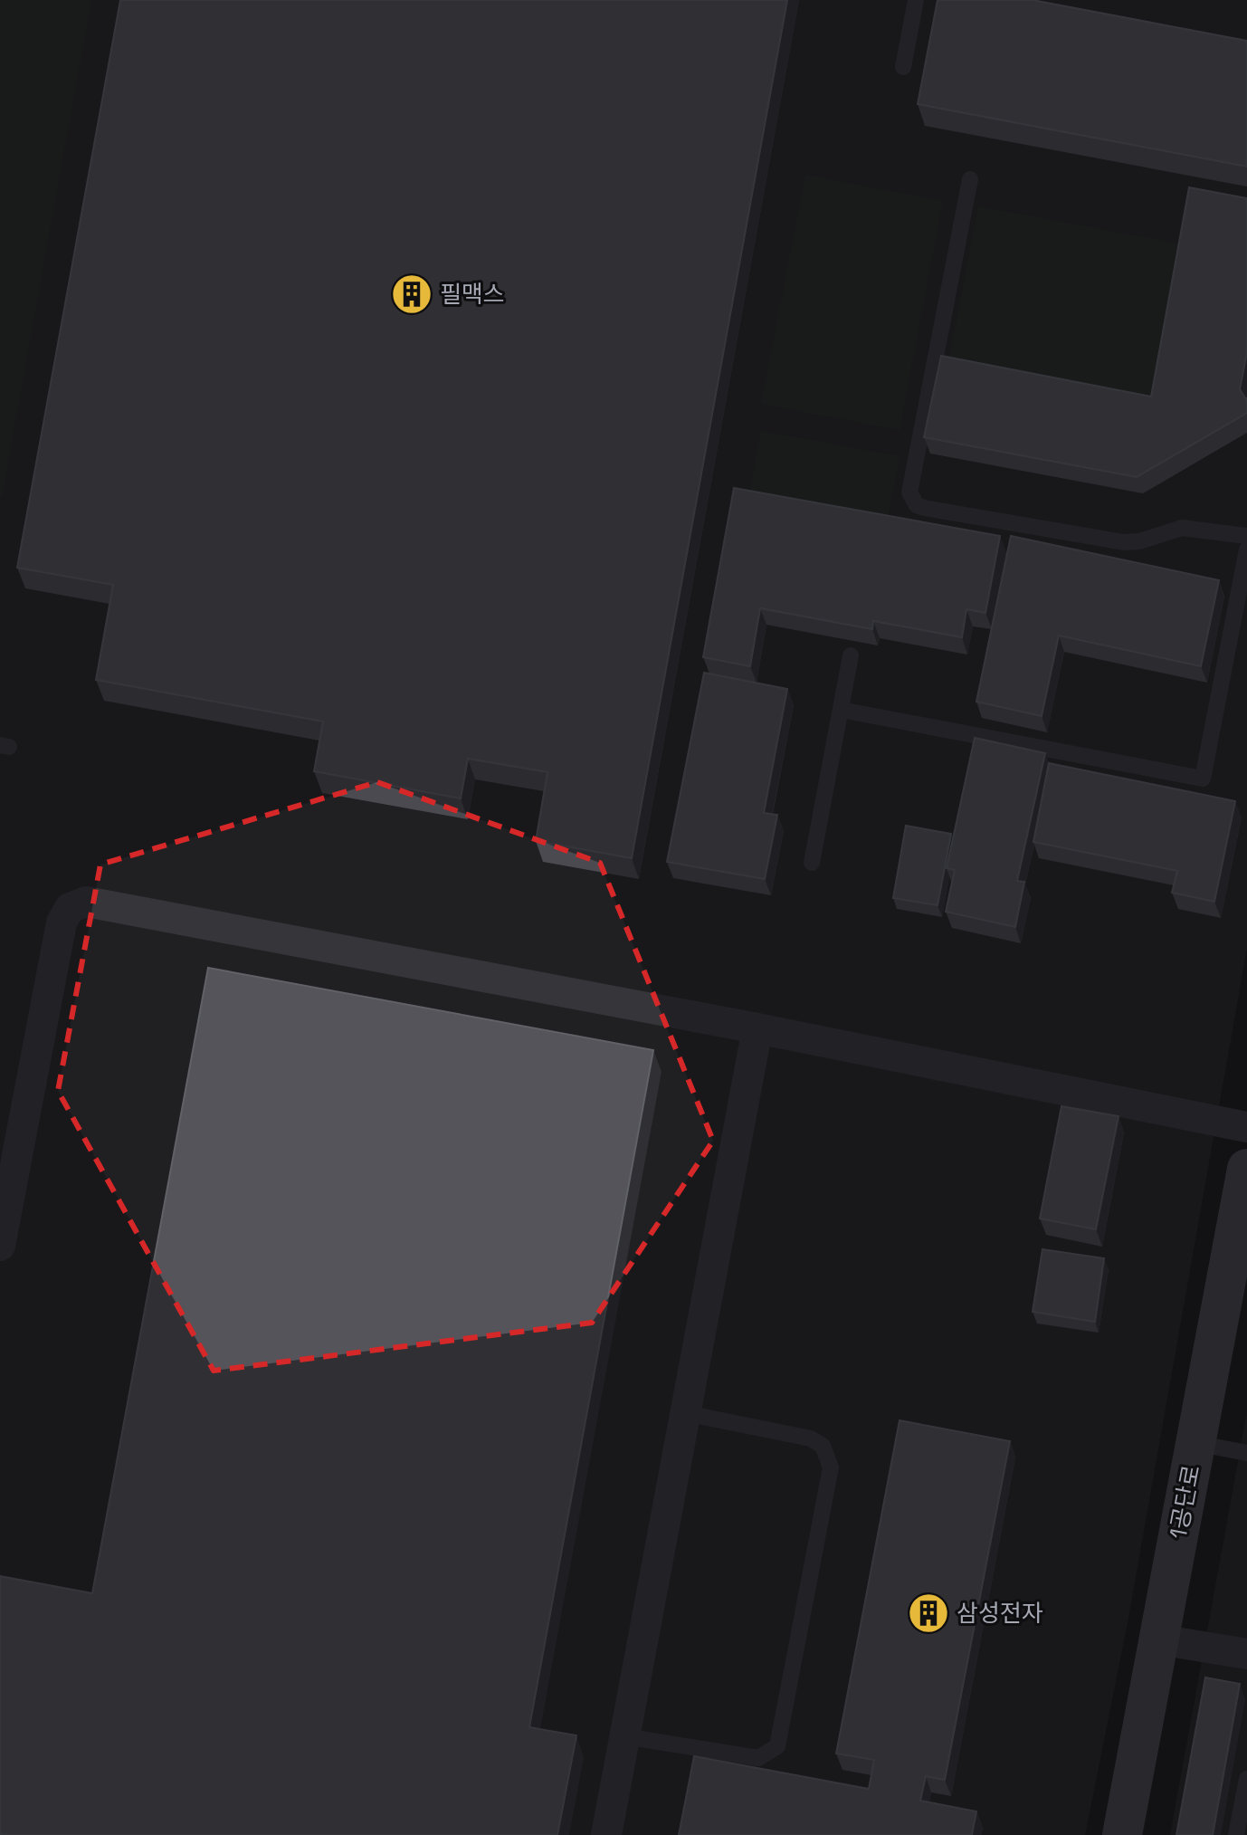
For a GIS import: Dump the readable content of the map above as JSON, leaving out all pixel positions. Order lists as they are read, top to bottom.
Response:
{
  "streets": {
    "street": ["1공단로"]
  },
  "places": {
    "building": ["필맥스", "삼성전자"]
  }
}
